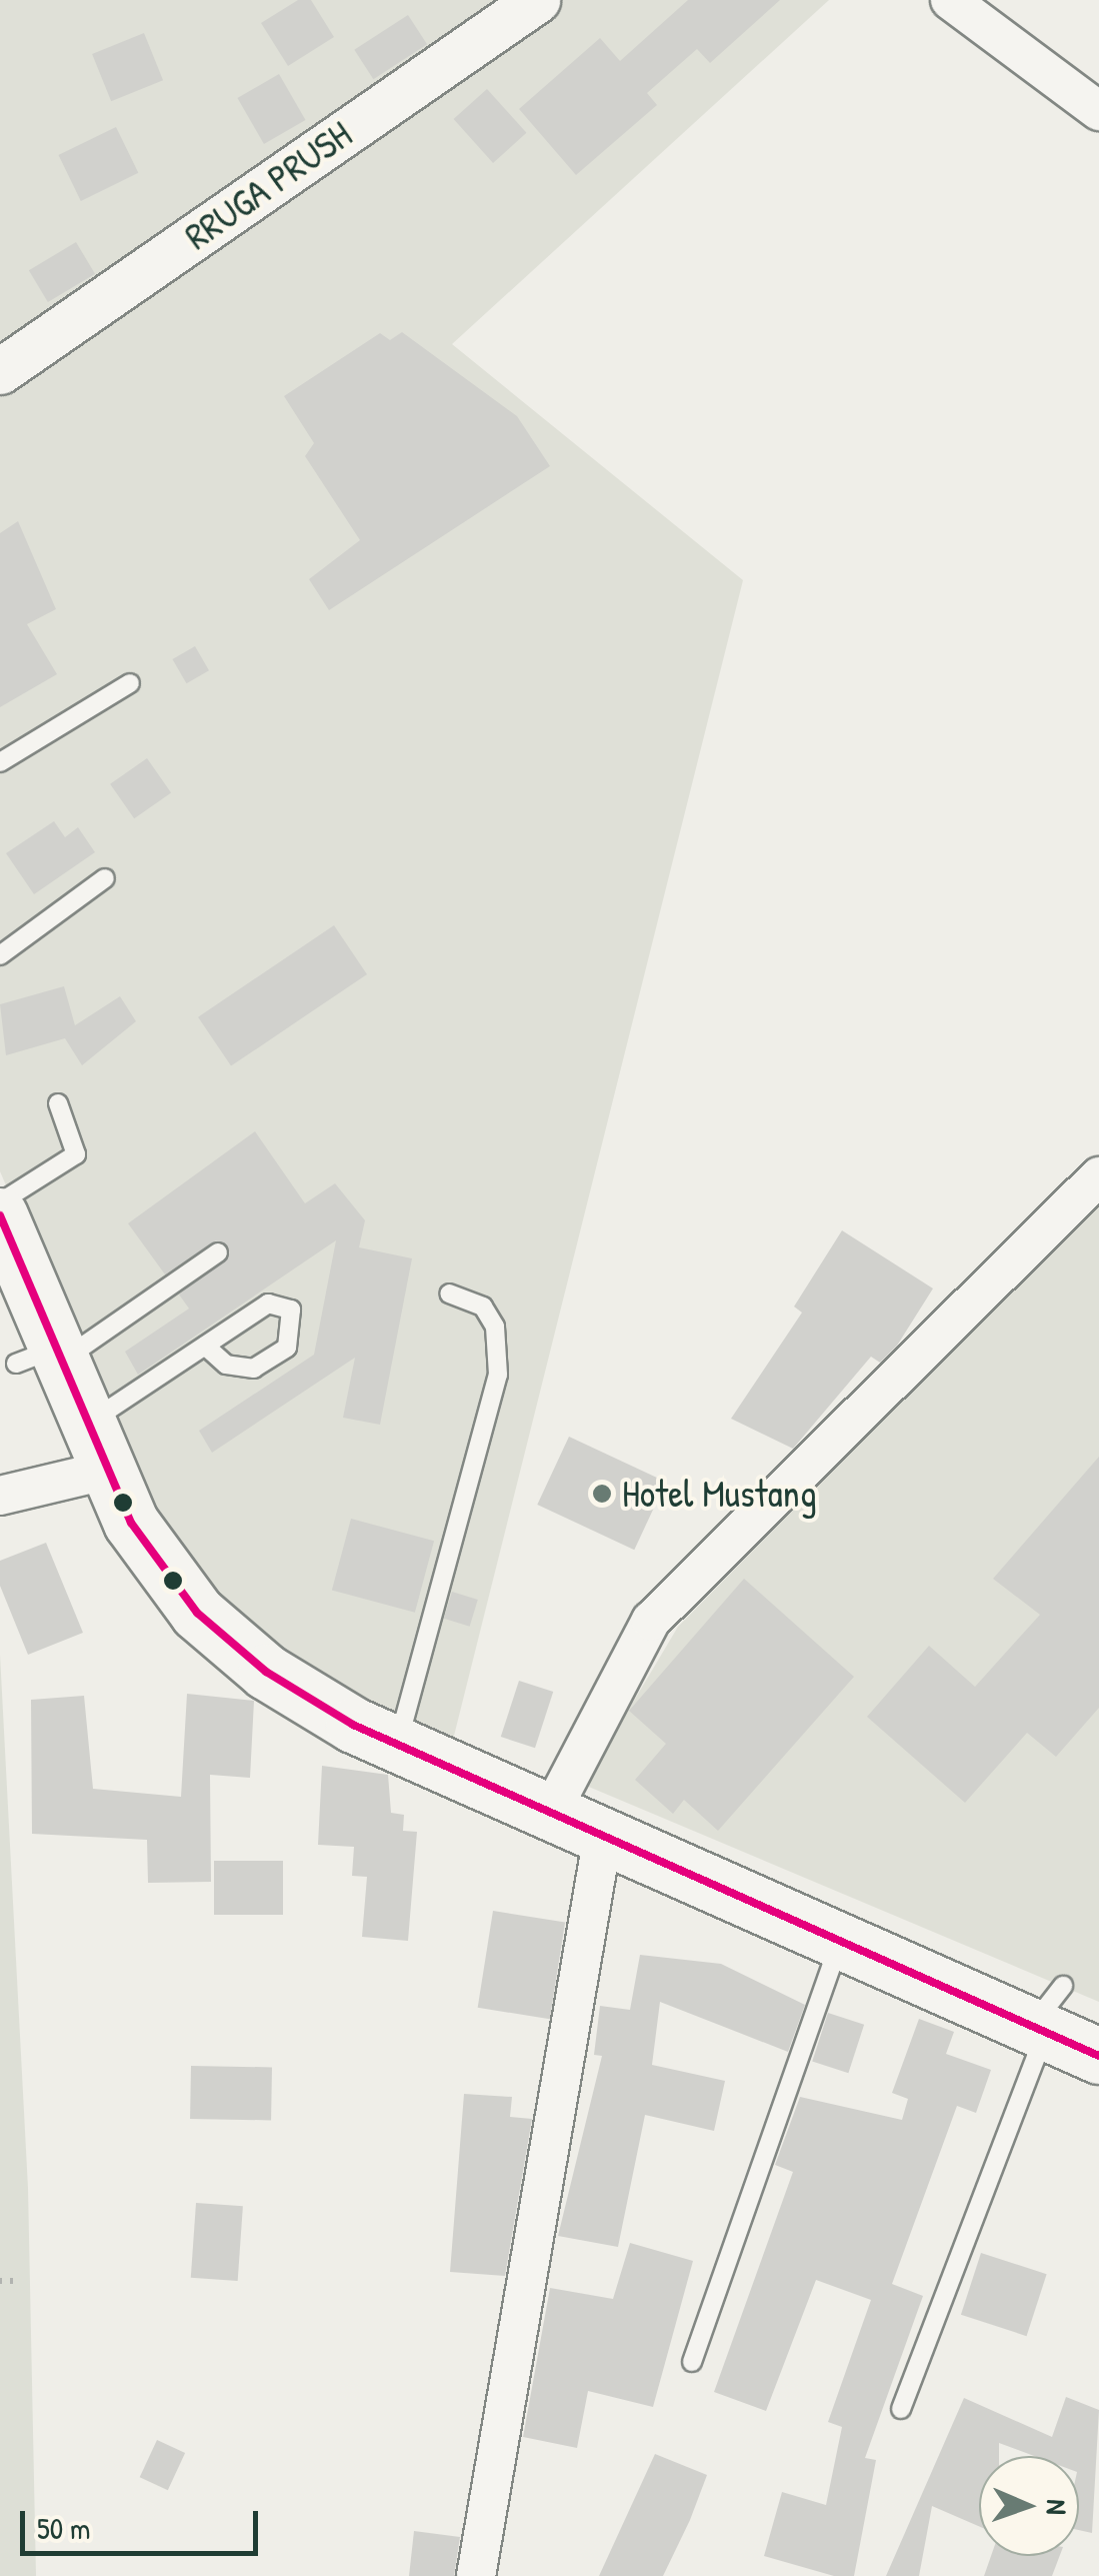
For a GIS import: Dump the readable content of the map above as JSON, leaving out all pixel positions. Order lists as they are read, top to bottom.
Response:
{
  "streets": {
    "street": ["RRUGA PRUSH"]
  },
  "places": ["Hotel Mustang"],
  "scale_bar": "50 m",
  "north": "right"
}
